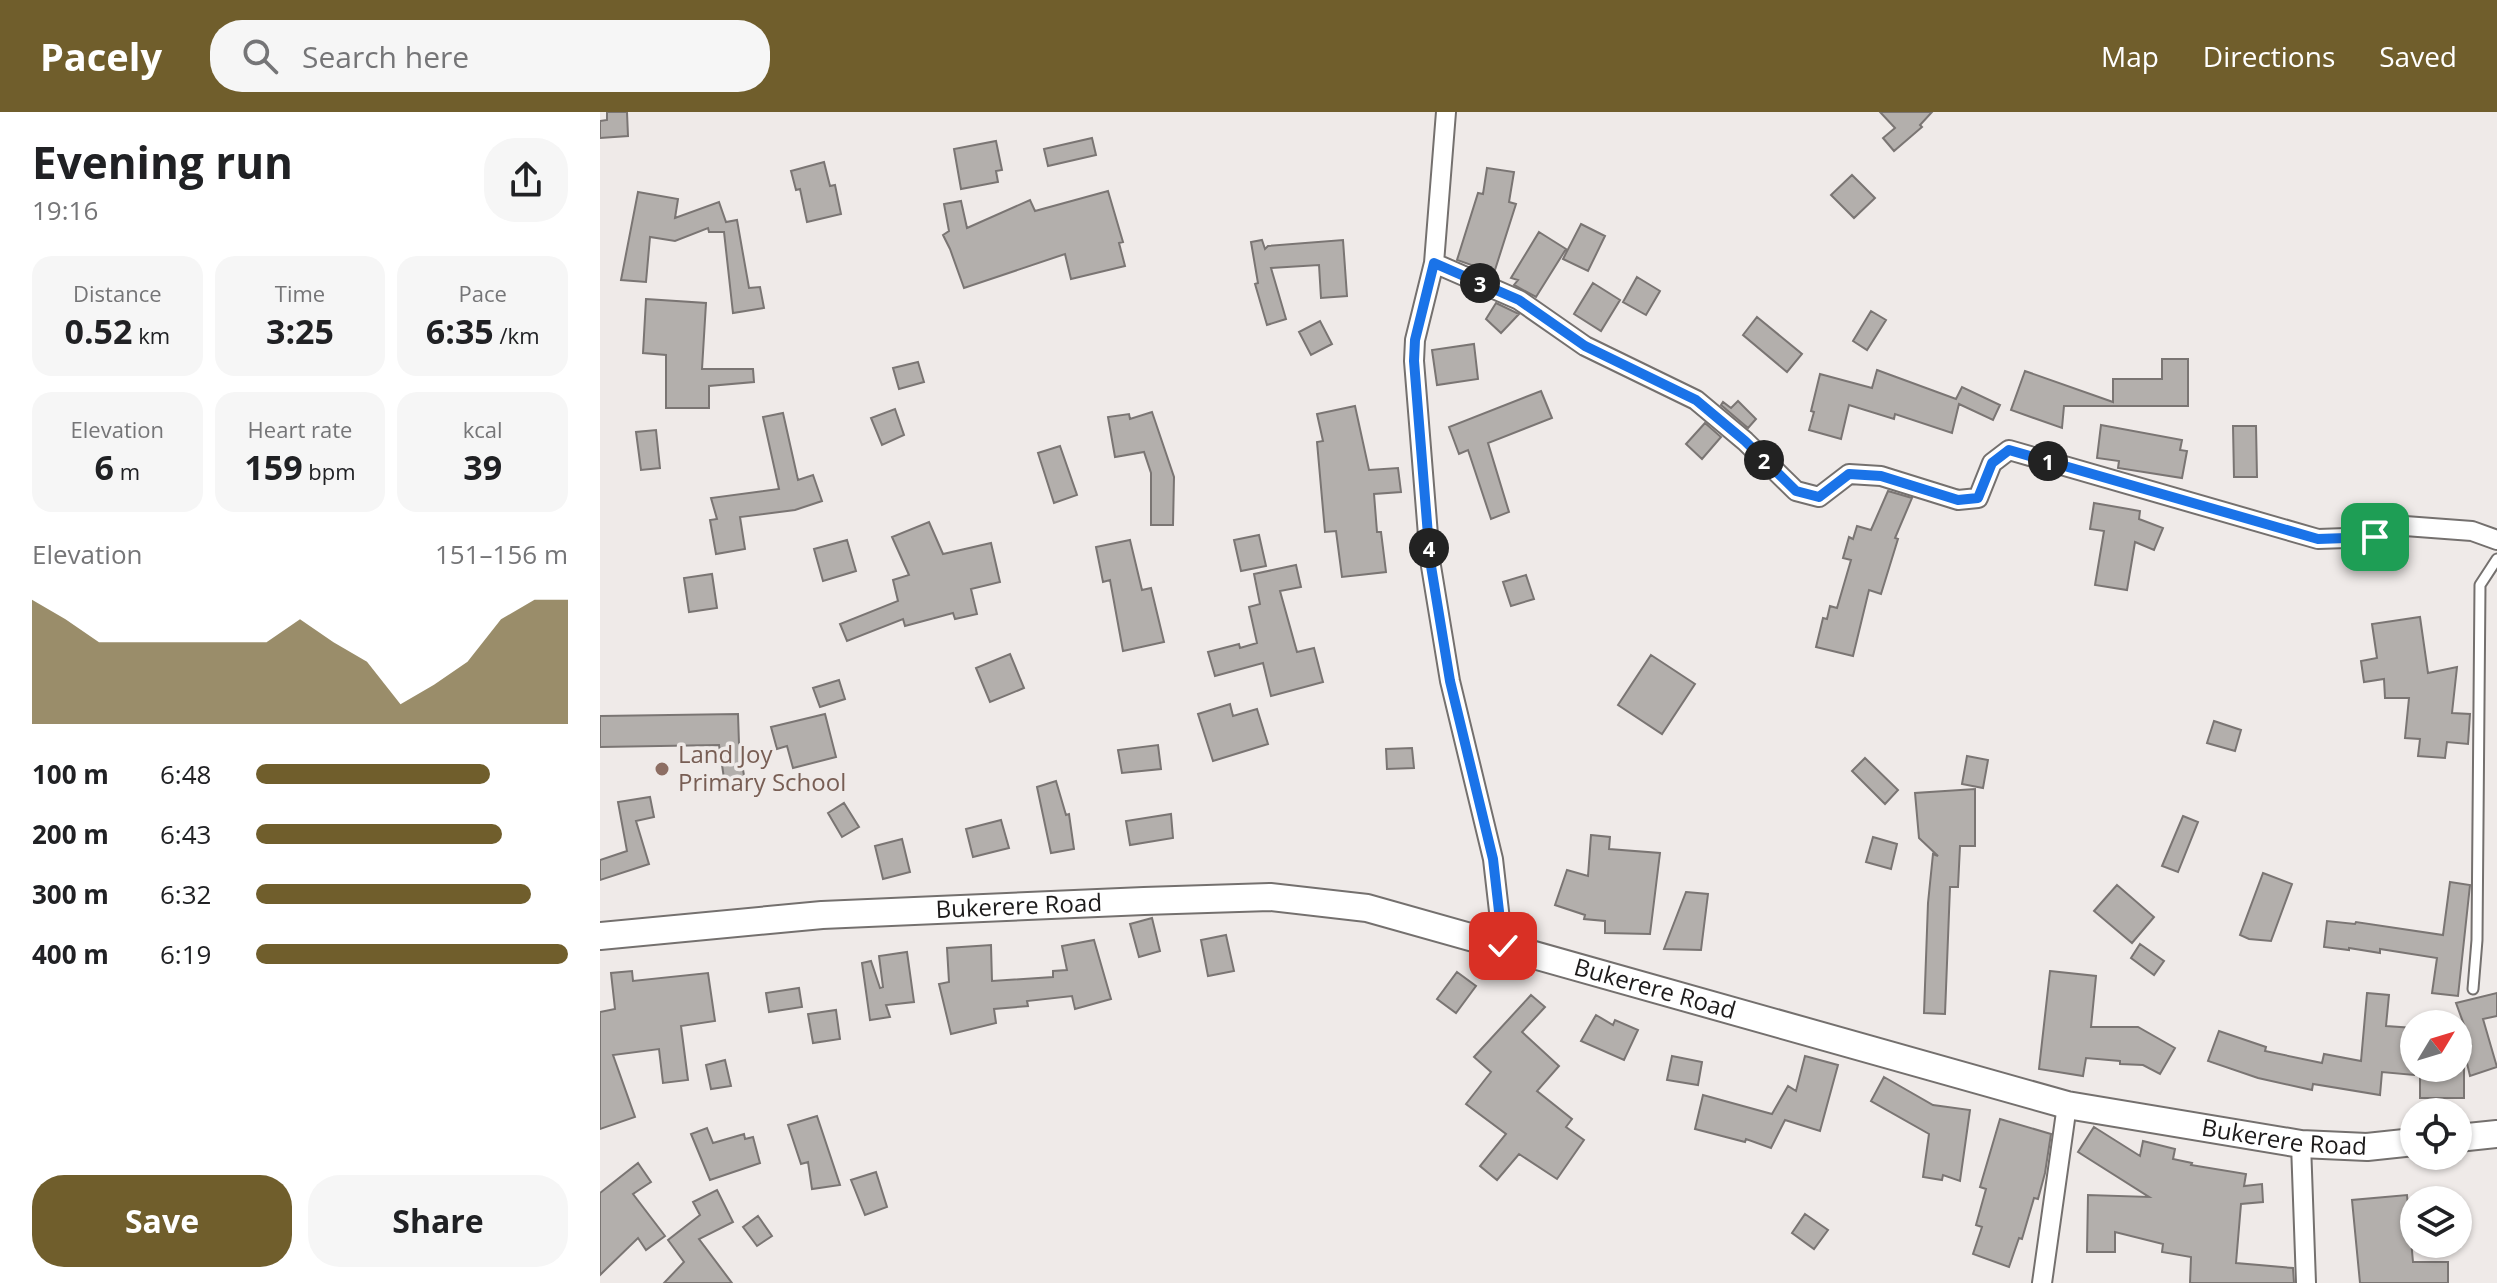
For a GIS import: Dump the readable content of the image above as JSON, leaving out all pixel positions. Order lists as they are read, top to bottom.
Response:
{
  "streets": {
    "street": ["Bukerere Road"]
  },
  "places": ["Land Joy Primary School"],
  "north": "top right",
  "page": {
    "header": "Pacely",
    "search": "Search here",
    "nav": ["Map", "Directions", "Saved"],
    "heading": ["Evening run", "19:16"],
    "stats": [
      ["Distance", "0.52 km"],
      ["Time", "3:25"],
      ["Pace", "6:35 /km"],
      ["Elevation", "6 m"],
      ["Heart rate", "159 bpm"],
      ["kcal", "39"]
    ],
    "pins": [
      "3",
      "2",
      "1",
      "4"
    ],
    "chart": ["Elevation", "151–156 m"],
    "list": [
      {
        "name": "100 m",
        "note": "6:48"
      },
      {
        "name": "200 m",
        "note": "6:43"
      },
      {
        "name": "300 m",
        "note": "6:32"
      },
      {
        "name": "400 m",
        "note": "6:19"
      }
    ],
    "buttons": ["Save", "Share"]
  }
}
